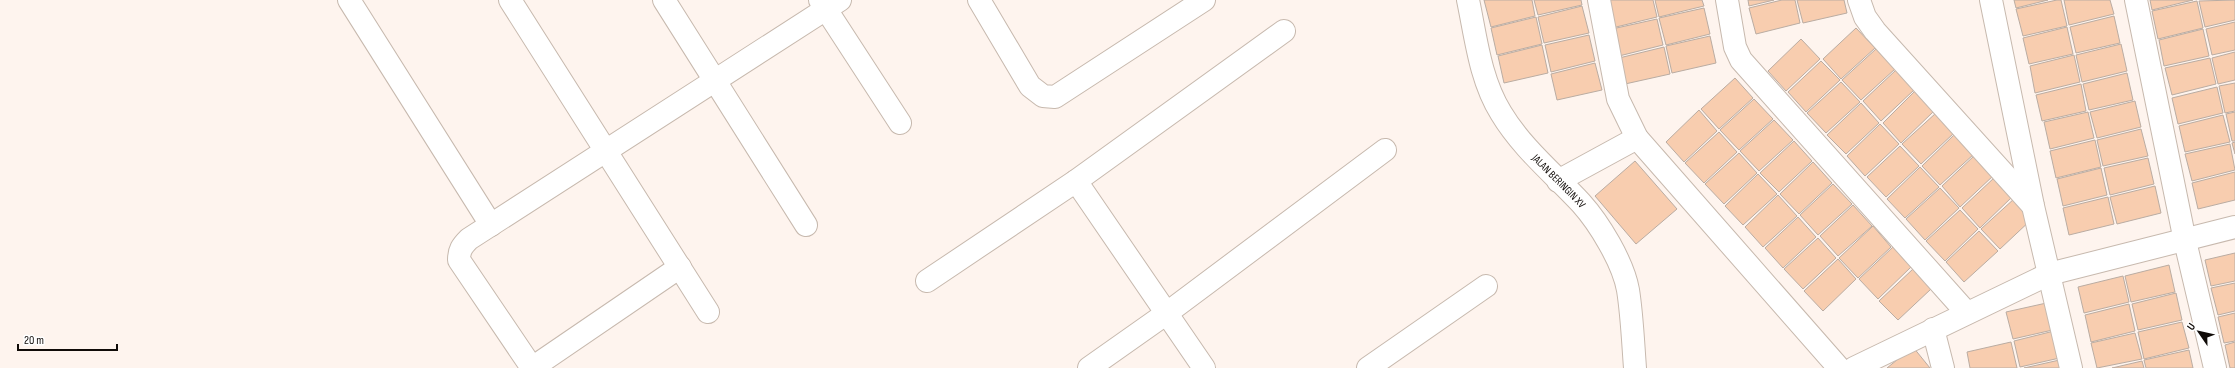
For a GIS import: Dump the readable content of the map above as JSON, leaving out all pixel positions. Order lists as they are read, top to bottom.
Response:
{
  "streets": {
    "street": ["JALAN BERINGIN XV"]
  },
  "scale_bar": "20 m",
  "north": "top left"
}
